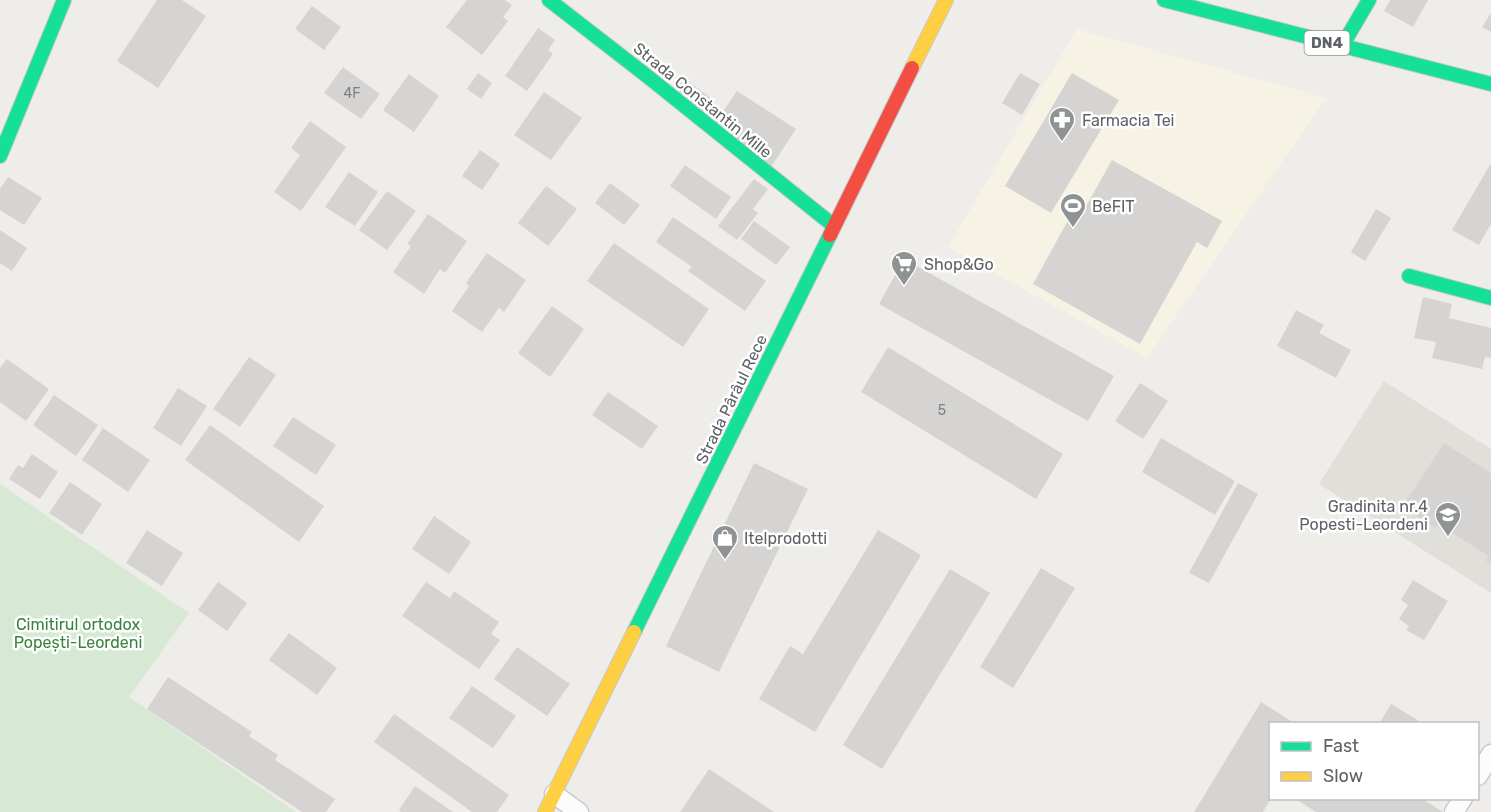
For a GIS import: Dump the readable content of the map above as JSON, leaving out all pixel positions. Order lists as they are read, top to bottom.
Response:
{
  "streets": {
    "street": ["DN4", "Strada Constantin Mille", "Strada Pârâul Rece"]
  },
  "crossings": [
    ["Strada Constantin Mille", "Strada Pârâul Rece"]
  ],
  "parks": ["Cimitirul ortodox Popești-Leordeni"],
  "places": {
    "pharmacy": ["Farmacia Tei"],
    "sports": ["BeFIT"],
    "supermarket": ["Shop&Go"],
    "school or university": ["Gradinita nr.4 Popesti-Leordeni"],
    "shop": ["Itelprodotti"]
  },
  "house_numbers": ["4F", "5"],
  "legend": ["Fast", "Slow"]
}
